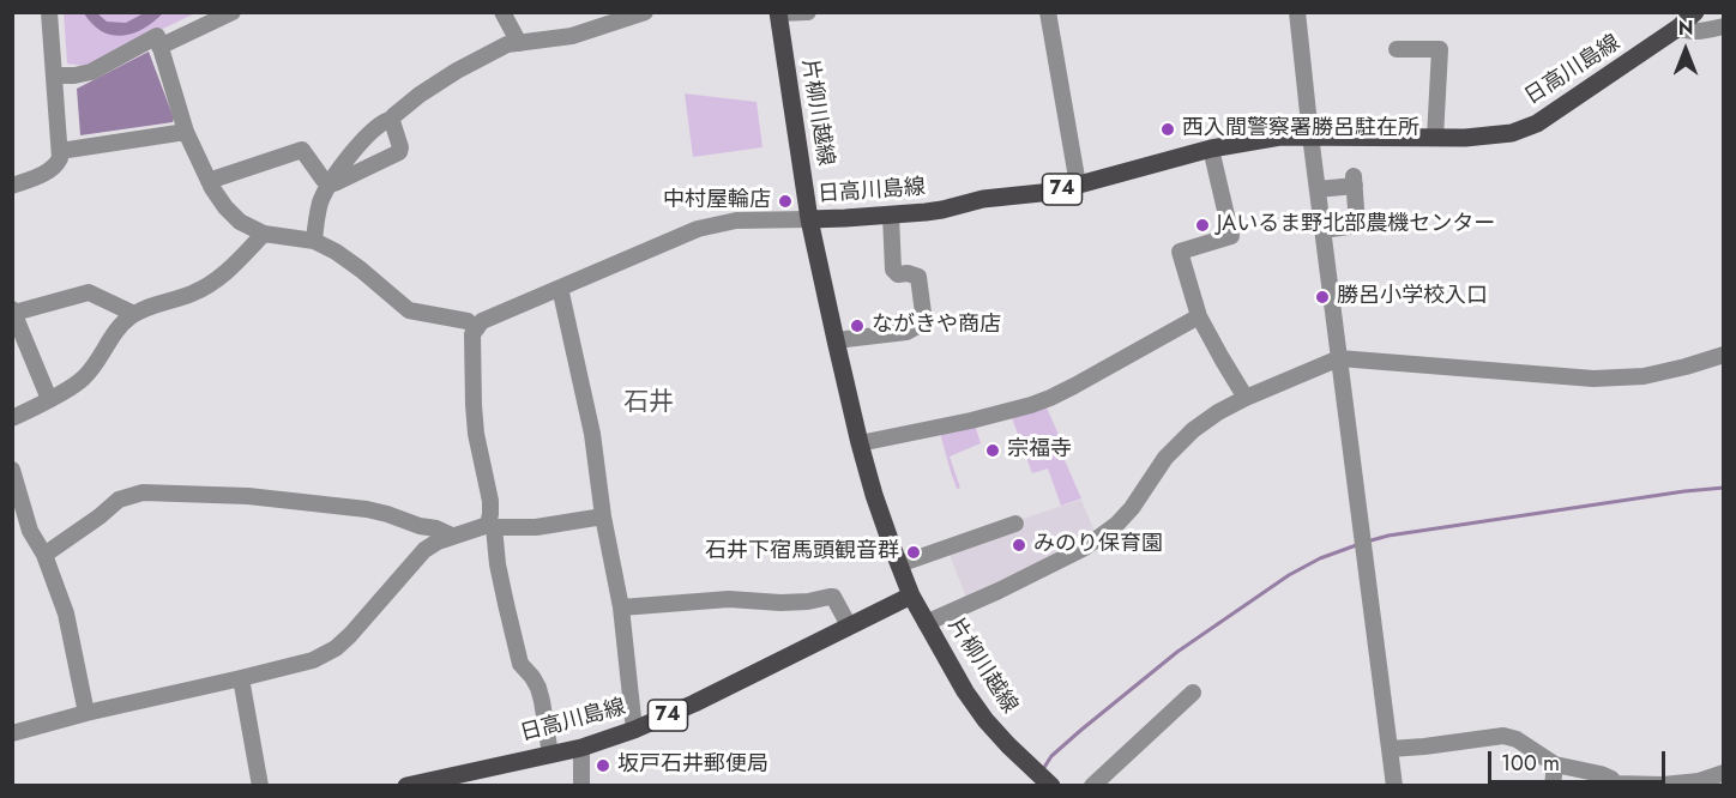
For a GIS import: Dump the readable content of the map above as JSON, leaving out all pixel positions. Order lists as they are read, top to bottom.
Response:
{
  "streets": {
    "main road": ["日高川島線", "片柳川越線", "74"]
  },
  "crossings": [
    ["日高川島線", "片柳川越線"]
  ],
  "districts": ["石井"],
  "places": [
    "西入間警察署勝呂駐在所",
    "中村屋輪店",
    "JAいるま野北部農機センター",
    "勝呂小学校入口",
    "ながきや商店",
    "宗福寺",
    "みのり保育園",
    "石井下宿馬頭観音群",
    "坂戸石井郵便局"
  ],
  "scale_bar": "100 m",
  "north": "top"
}
